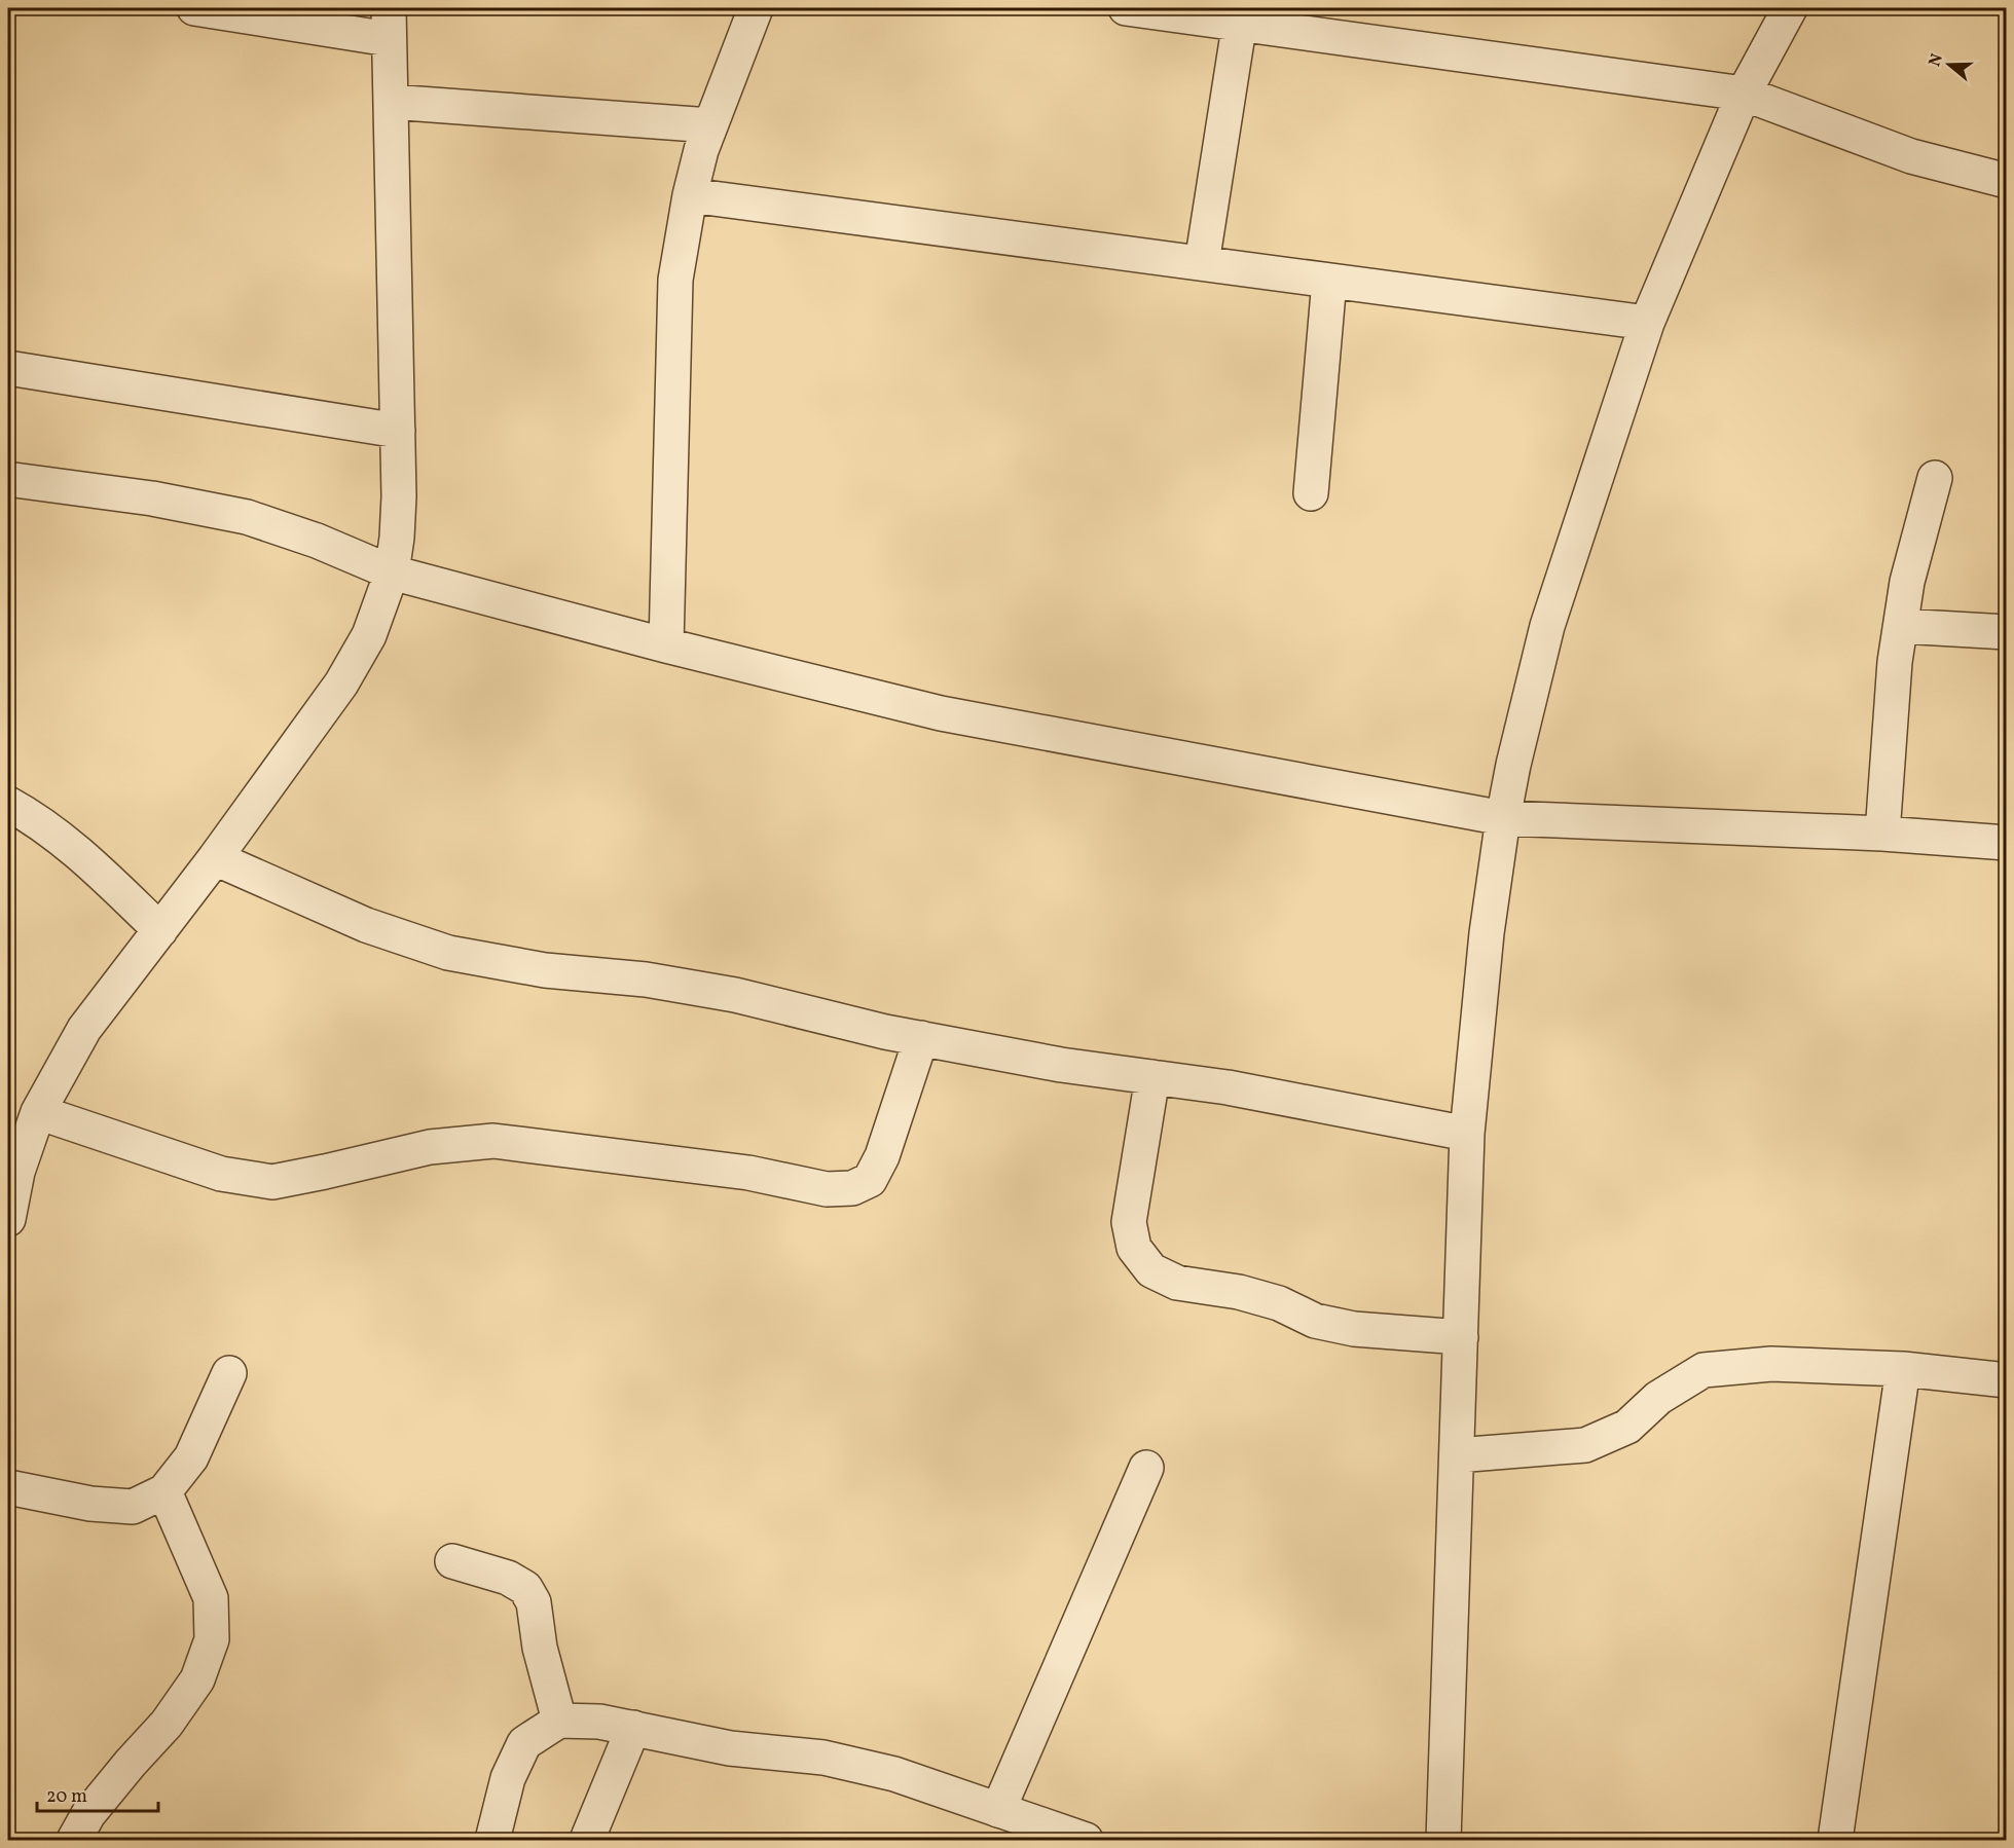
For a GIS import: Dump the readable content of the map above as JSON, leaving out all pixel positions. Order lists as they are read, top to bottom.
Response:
{
  "scale_bar": "20 m",
  "north": "left"
}
